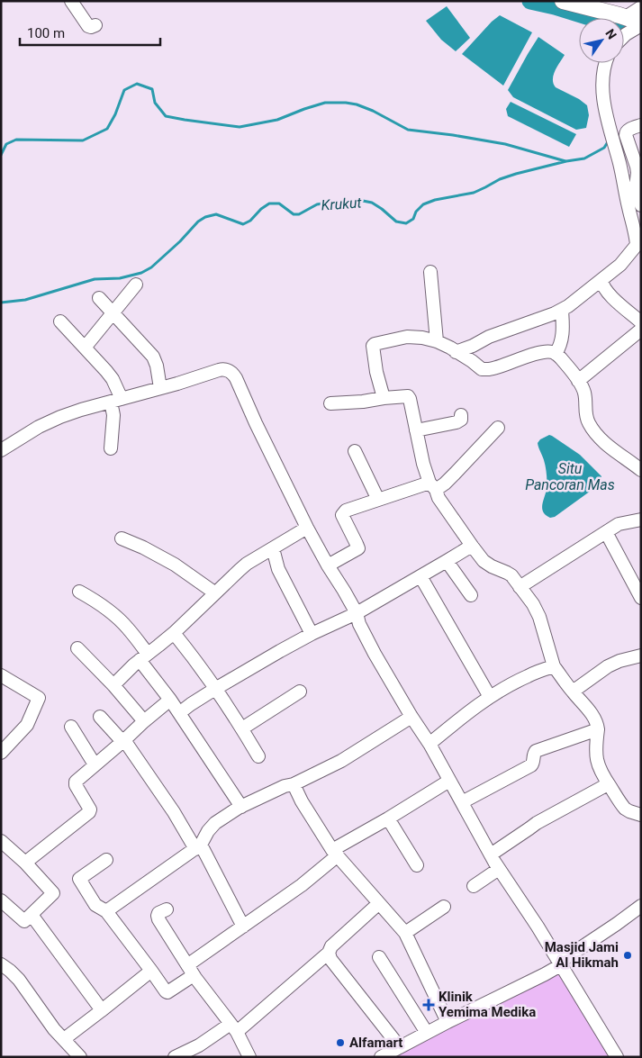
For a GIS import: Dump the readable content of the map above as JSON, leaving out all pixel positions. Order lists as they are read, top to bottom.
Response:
{
  "water": ["Krukut", "Situ Pancoran Mas"],
  "places": {
    "other": ["Masjid Jami Al Hikmah", "Alfamart"],
    "health": ["Klinik Yemima Medika"]
  },
  "scale_bar": "100 m",
  "north": "top right"
}
